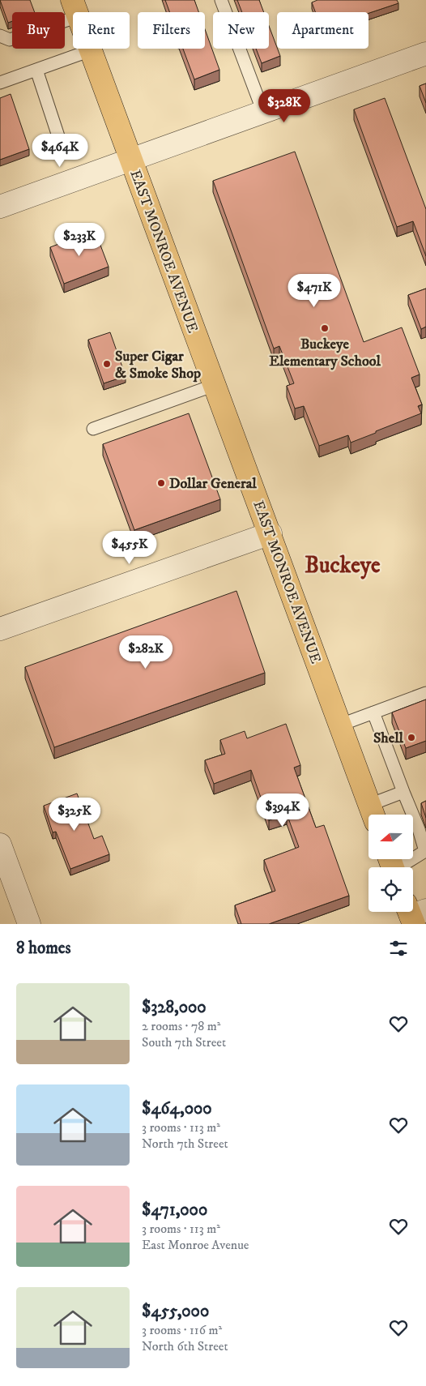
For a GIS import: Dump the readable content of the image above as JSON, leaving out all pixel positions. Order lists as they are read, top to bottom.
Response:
{
  "streets": {
    "main road": ["EAST MONROE AVENUE"]
  },
  "districts": ["Buckeye"],
  "places": [
    "Buckeye Elementary School",
    "Super Cigar & Smoke Shop",
    "Dollar General",
    "Shell"
  ],
  "north": "left",
  "page": {
    "chip": [
      "Buy",
      "Rent",
      "Filters",
      "New",
      "Apartment"
    ],
    "price": [
      "$328K",
      "$464K",
      "$233K",
      "$471K",
      "$455K",
      "$282K",
      "$394K",
      "$325K"
    ],
    "heading": "8 homes",
    "list": [
      {
        "name": "$328,000",
        "note": "2 rooms · 78 m² · South 7th Street"
      },
      {
        "name": "$464,000",
        "note": "3 rooms · 113 m² · North 7th Street"
      },
      {
        "name": "$471,000",
        "note": "3 rooms · 113 m² · East Monroe Avenue"
      },
      {
        "name": "$455,000",
        "note": "3 rooms · 116 m² · North 6th Street"
      }
    ]
  }
}
